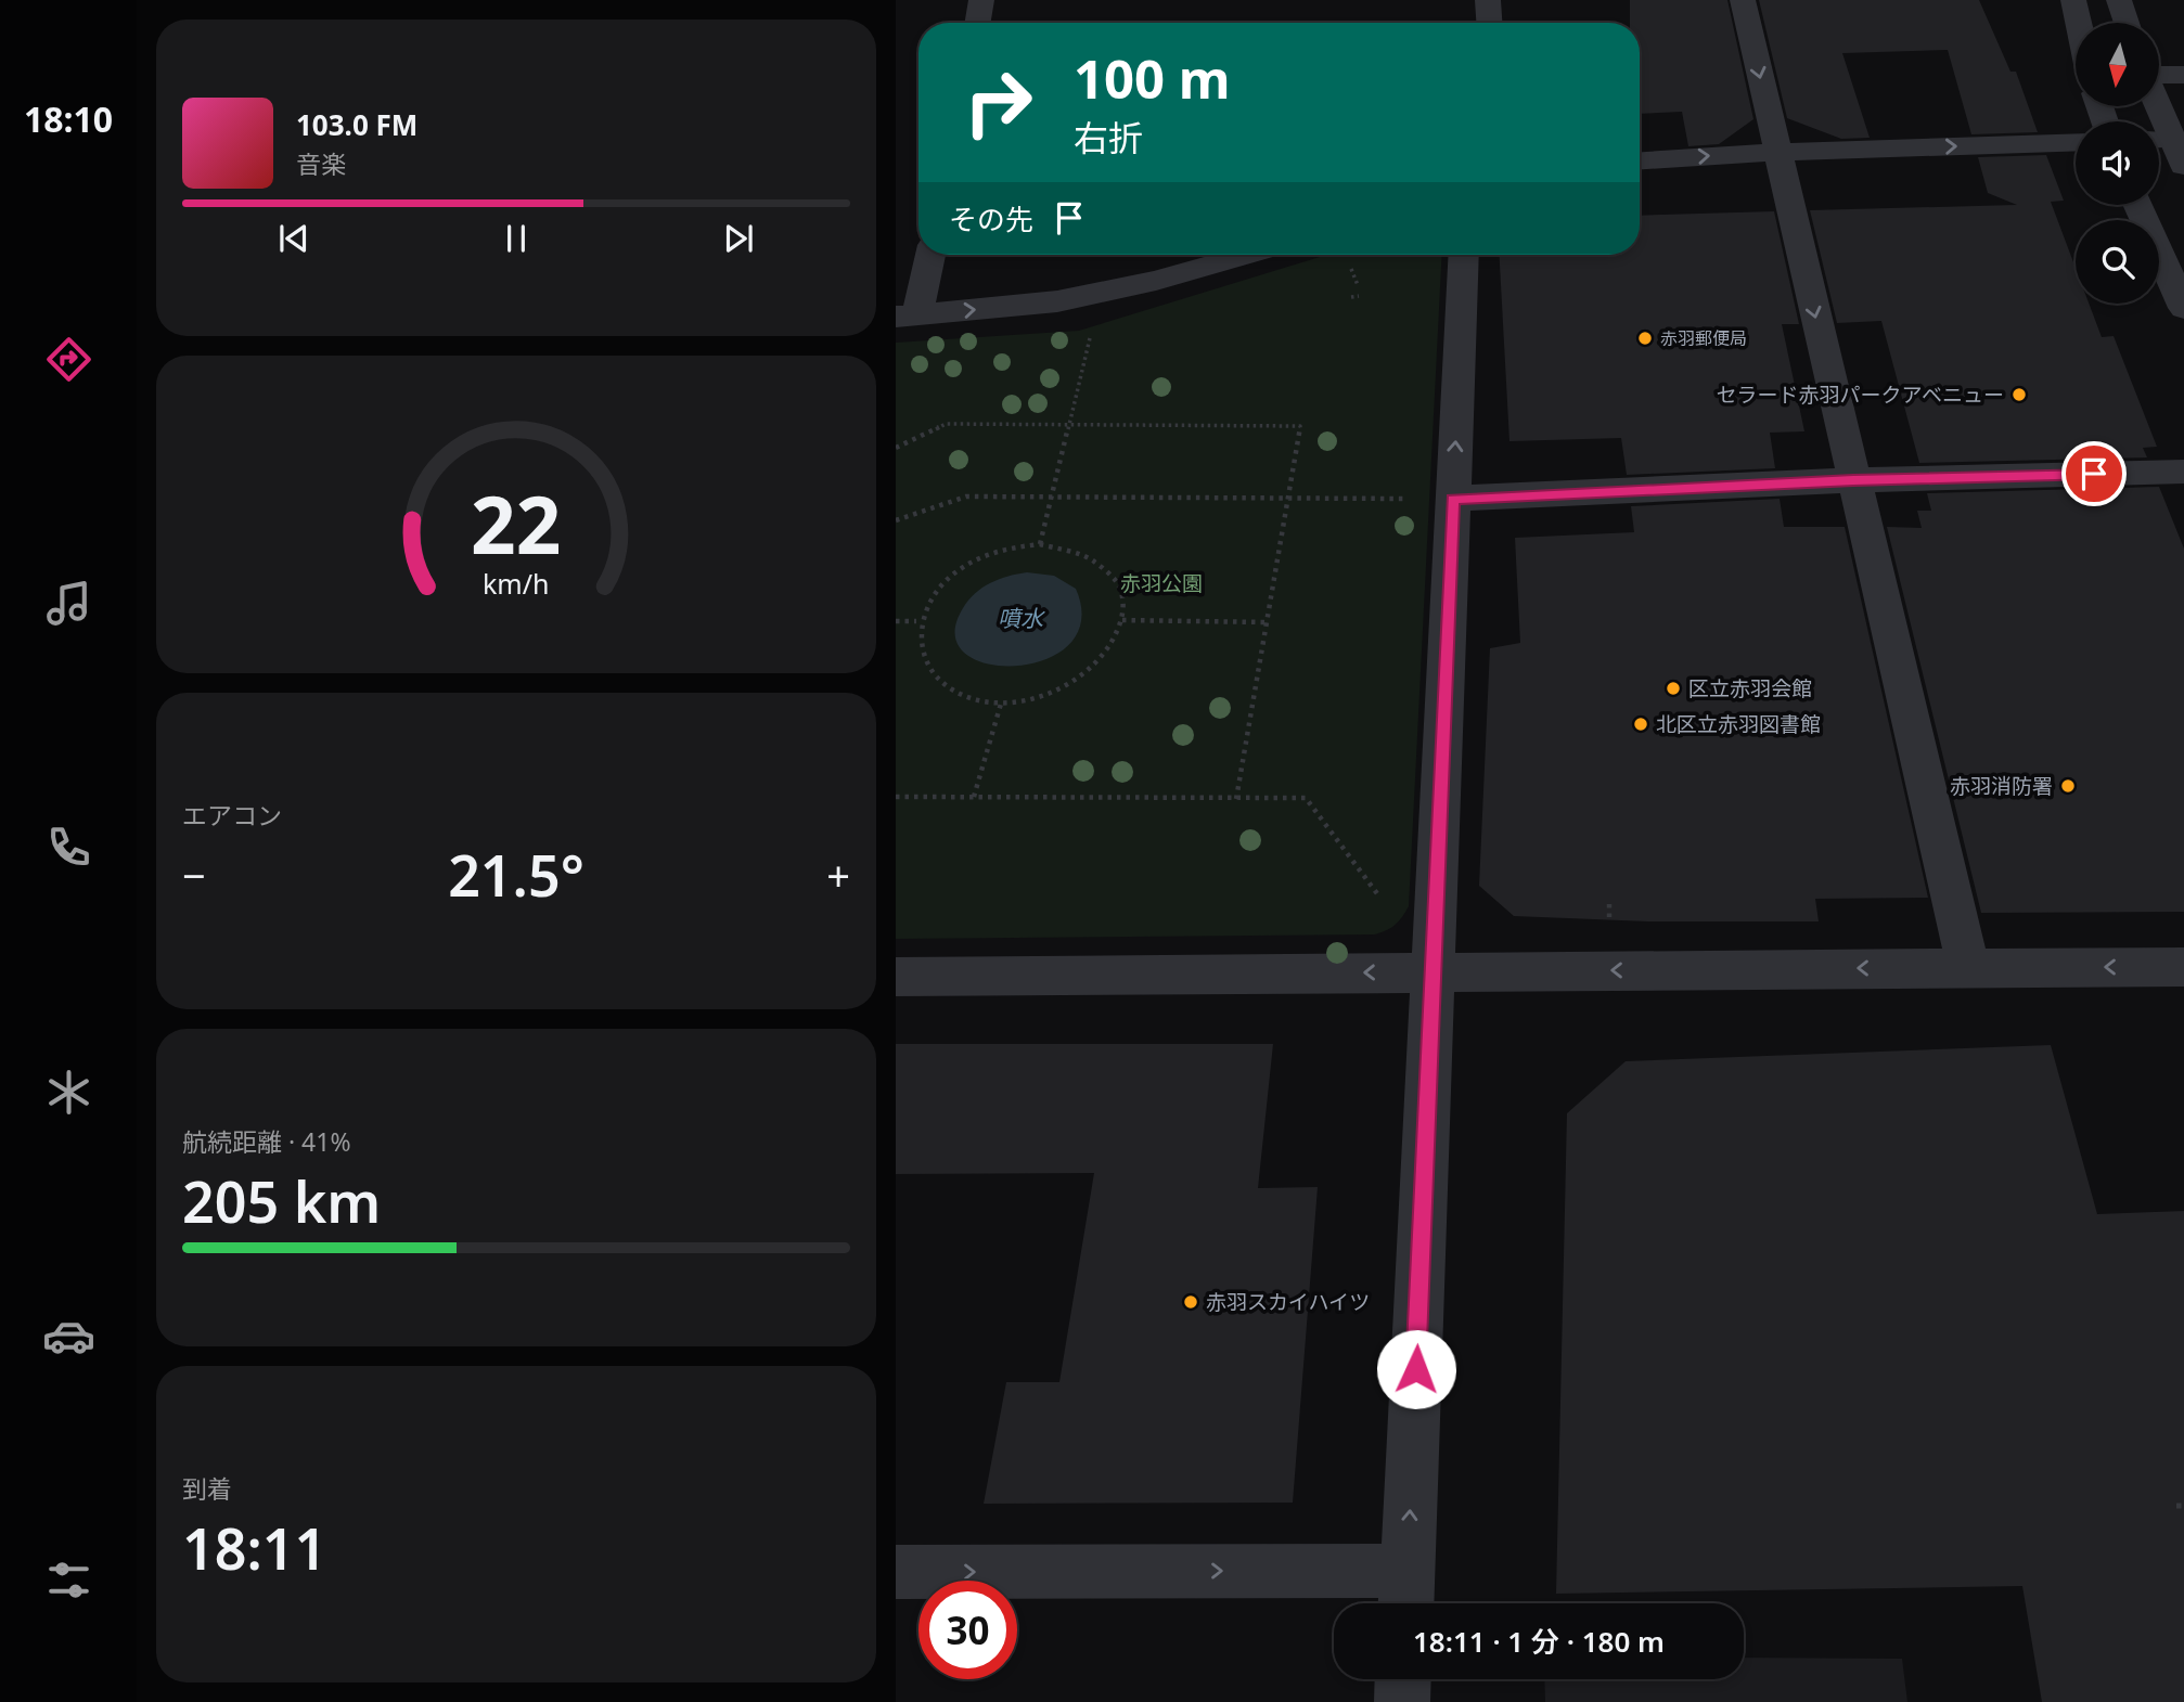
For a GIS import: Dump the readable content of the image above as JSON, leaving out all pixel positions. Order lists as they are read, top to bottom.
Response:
{
  "water": ["噴水"],
  "parks": ["赤羽公園"],
  "places": [
    "赤羽郵便局",
    "セラード赤羽パークアベニュー",
    "区立赤羽会館",
    "北区立赤羽図書館",
    "赤羽消防署",
    "赤羽スカイハイツ"
  ],
  "north": "bottom",
  "page": {
    "tabs": "18:10",
    "turn": ["100 m", "右折"],
    "song": ["103.0 FM", "音楽"],
    "then": "その先",
    "tile": [
      "エアコン",
      ["航続距離 · 41%", "205 km"],
      ["到着", "18:11"]
    ],
    "heat": ["−", "21.5°", "+"],
    "limit": "30",
    "trip": "18:11 · 1 分 · 180 m",
    "gauge": ["22", "km/h"]
  }
}
